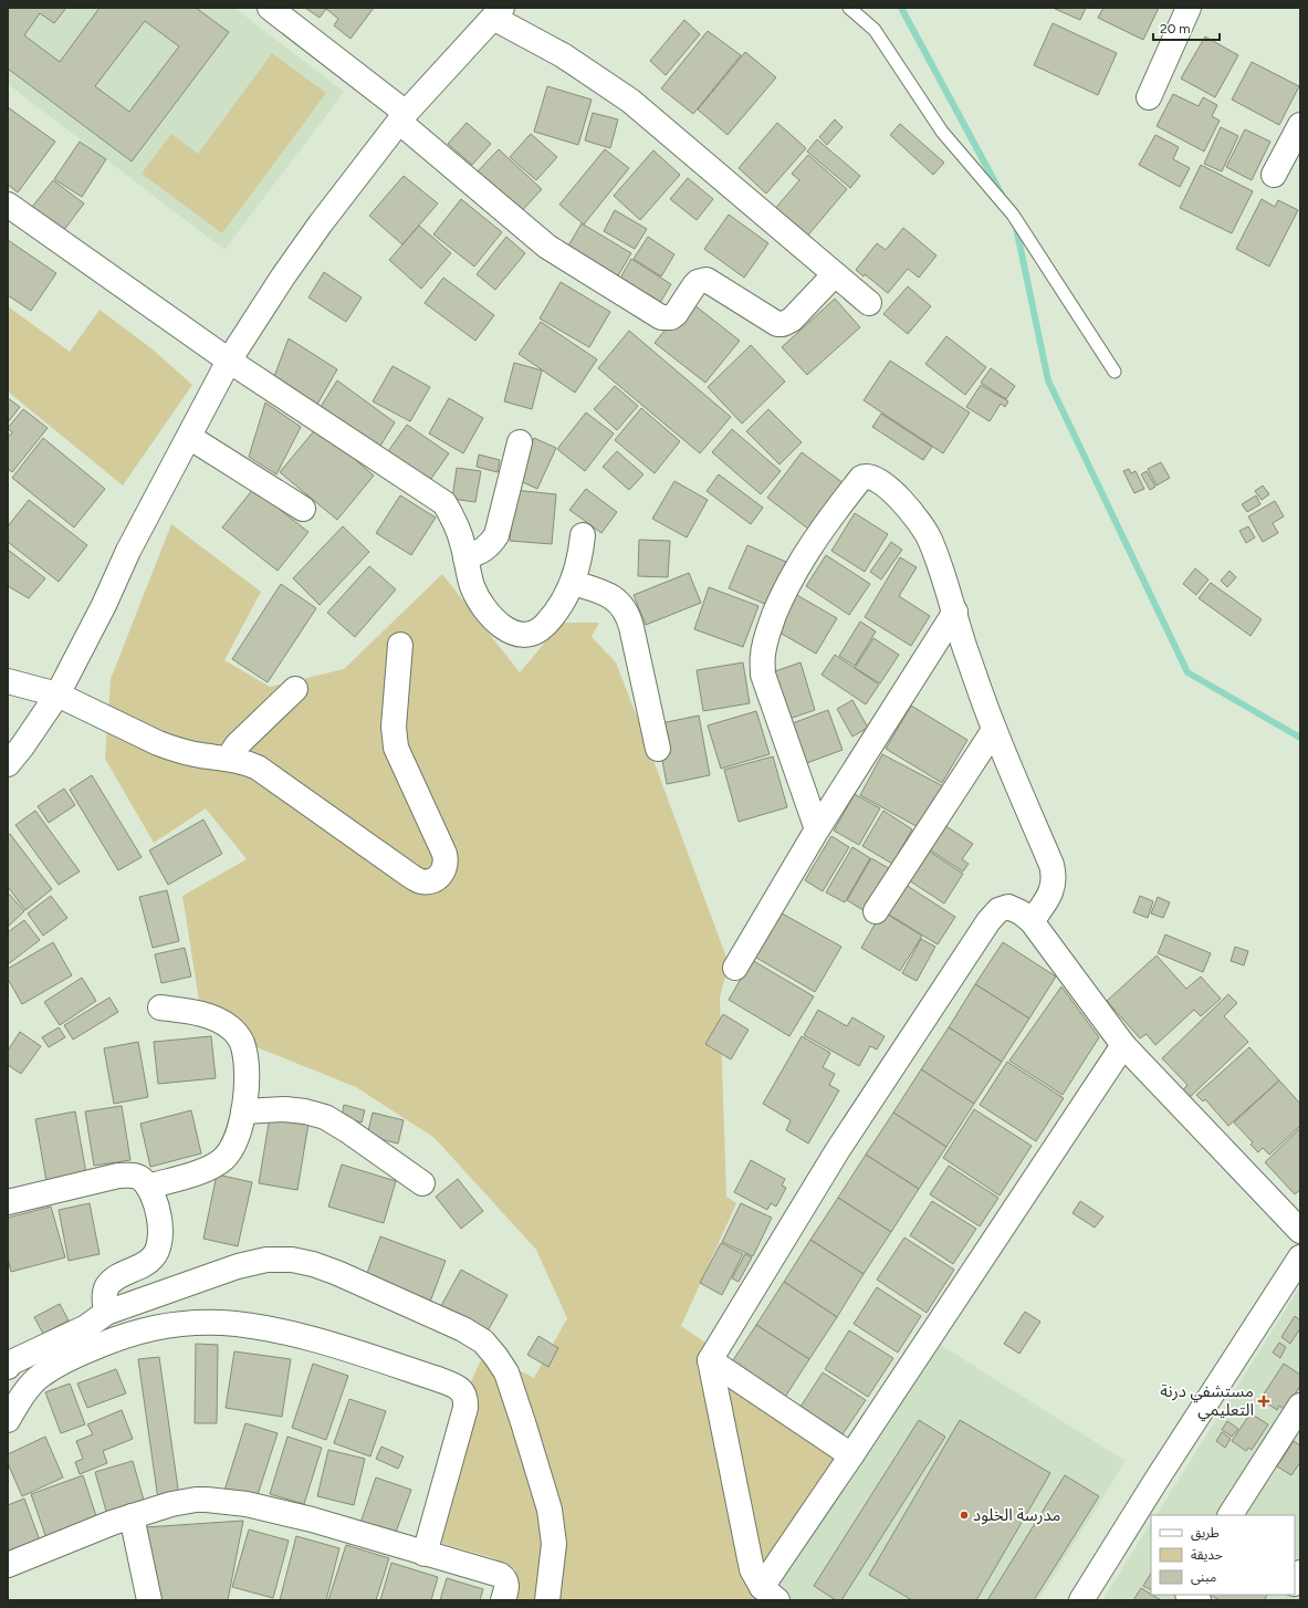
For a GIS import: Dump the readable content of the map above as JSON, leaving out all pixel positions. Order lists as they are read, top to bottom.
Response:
{
  "places": {
    "health": ["مستشفي درنة التعليمي"],
    "other": ["مدرسة الخلود"]
  },
  "legend": ["طريق", "حديقة", "مبنى"],
  "scale_bar": "20 m"
}
